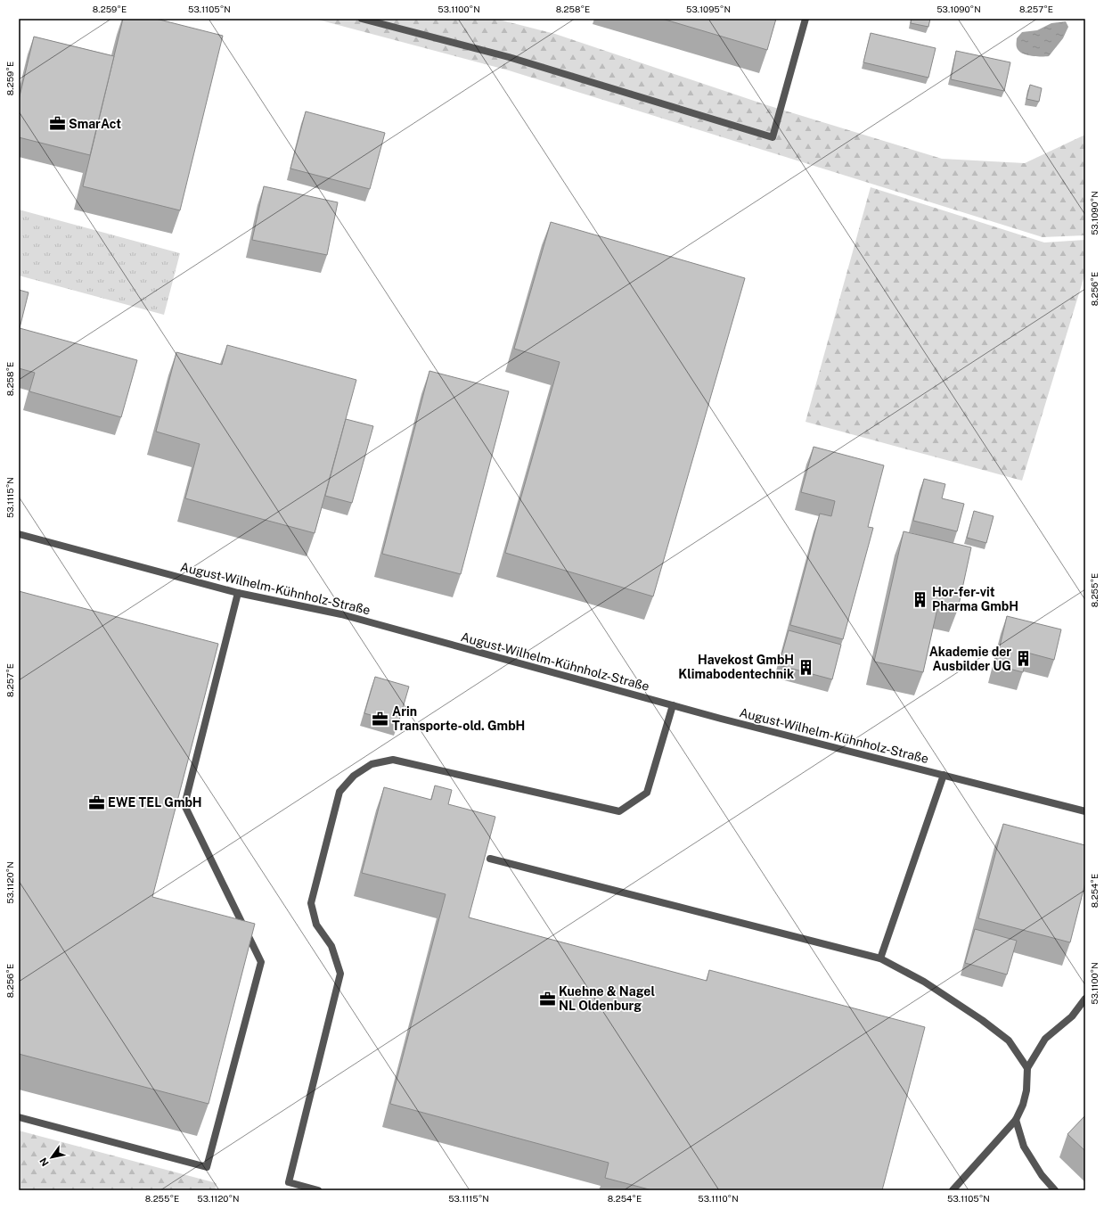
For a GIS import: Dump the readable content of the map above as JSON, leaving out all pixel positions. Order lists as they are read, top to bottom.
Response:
{
  "streets": {
    "street": ["August-Wilhelm-Kühnholz-Straße"]
  },
  "places": {
    "office": [
      "SmarAct",
      "Arin Transporte-old. GmbH",
      "EWE TEL GmbH",
      "Kuehne & Nagel NL Oldenburg"
    ],
    "building": ["Hor-fer-vit Pharma GmbH", "Akademie der Ausbilder UG", "Havekost GmbH Klimabodentechnik"]
  },
  "north": "bottom left",
  "coordinates": [
    "8.259°E",
    "53.1105°N",
    "53.1100°N",
    "8.258°E",
    "53.1095°N",
    "53.1090°N",
    "8.257°E",
    "8.256°E",
    "53.1115°N",
    "8.255°E",
    "53.1120°N",
    "8.254°E",
    "53.1110°N"
  ]
}
